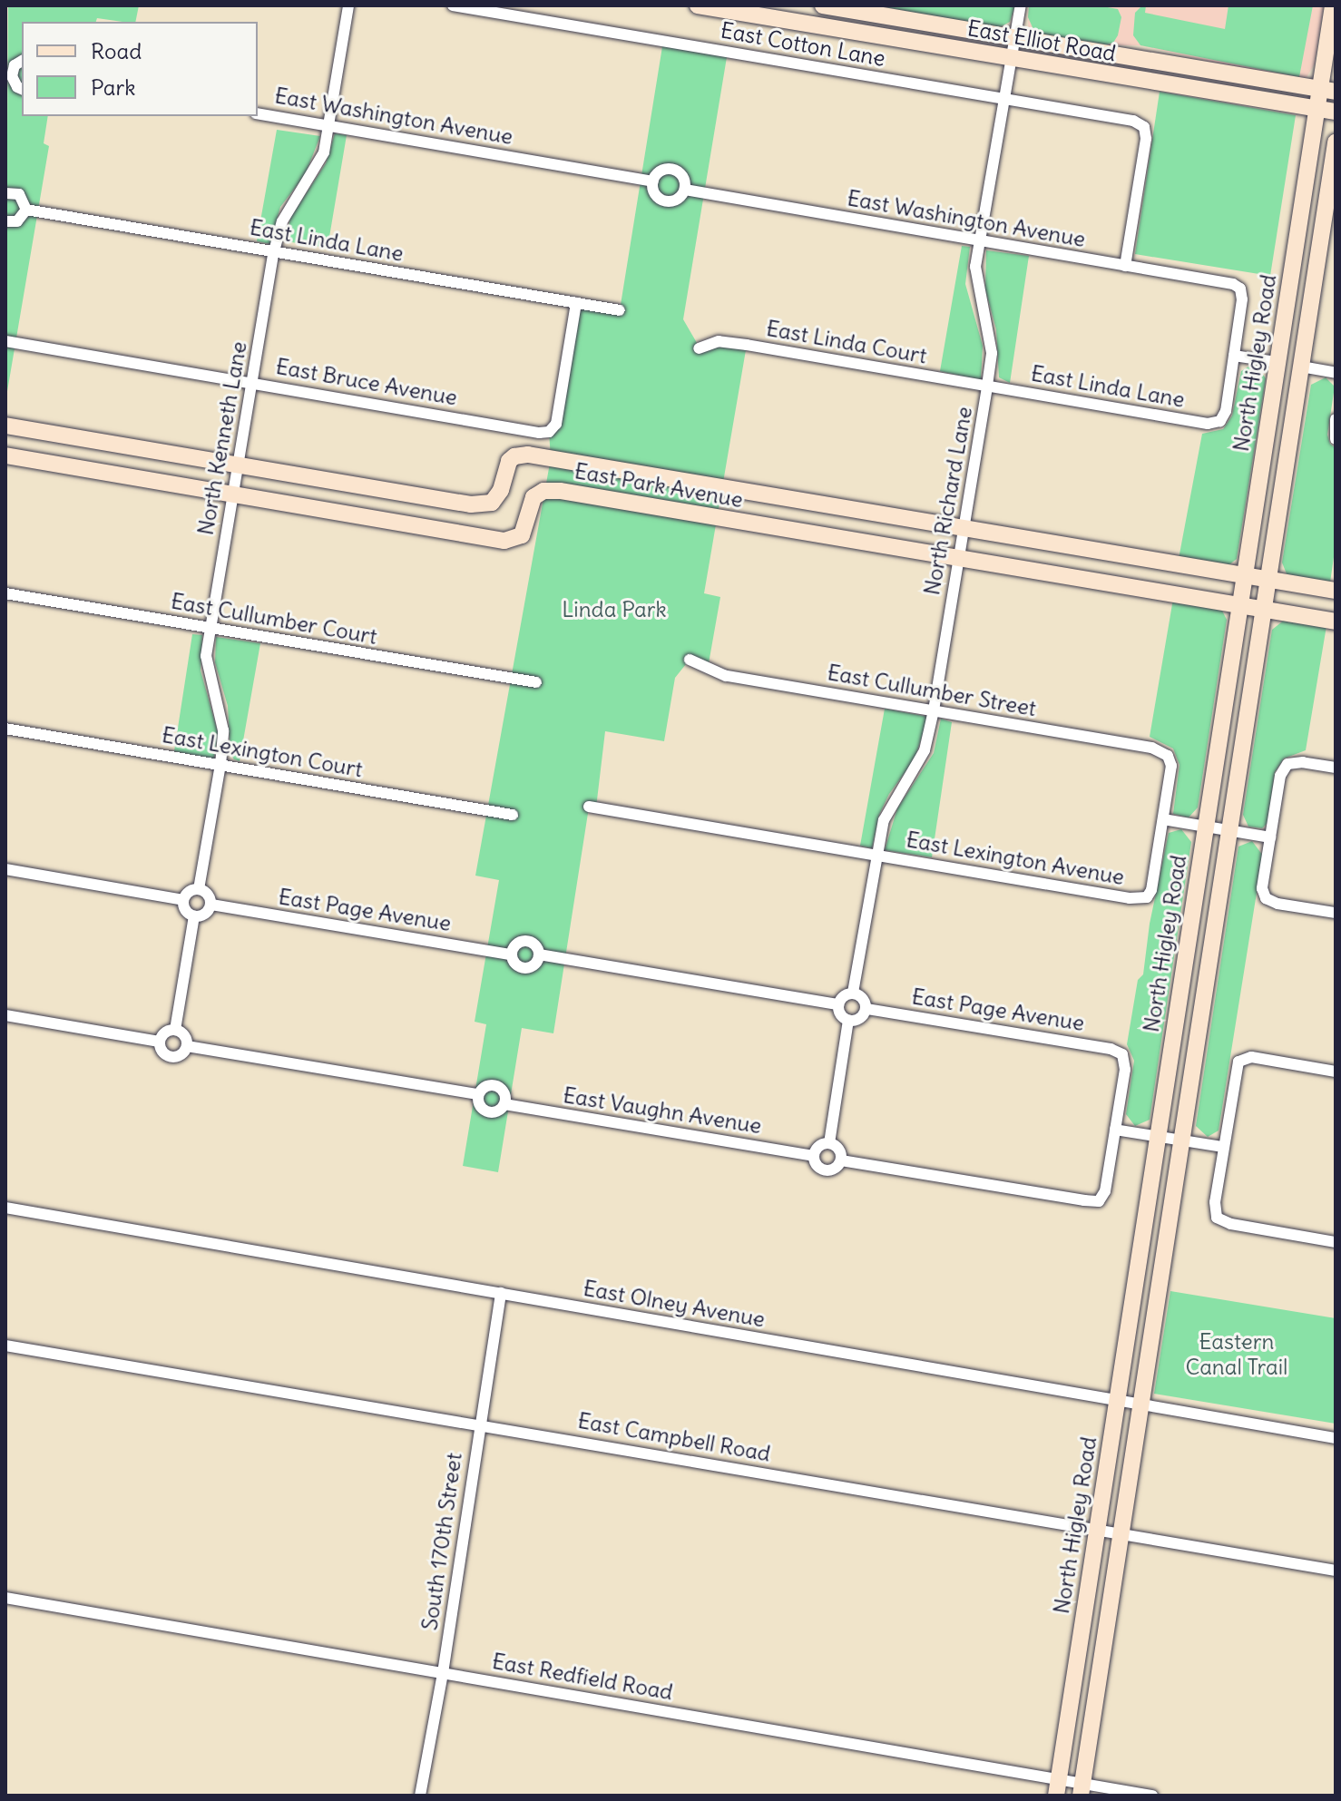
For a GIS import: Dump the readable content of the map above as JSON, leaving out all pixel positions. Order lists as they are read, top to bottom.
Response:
{
  "streets": {
    "main road": ["East Elliot Road", "North Higley Road", "East Park Avenue"],
    "street": [
      "East Cotton Lane",
      "East Washington Avenue",
      "East Linda Lane",
      "East Linda Court",
      "East Bruce Avenue",
      "North Kenneth Lane",
      "North Richard Lane",
      "East Cullumber Court",
      "East Cullumber Street",
      "East Lexington Court",
      "East Lexington Avenue",
      "East Page Avenue",
      "East Vaughn Avenue",
      "East Olney Avenue",
      "East Campbell Road",
      "South 170th Street",
      "East Redfield Road"
    ]
  },
  "crossings": [
    ["East Elliot Road", "North Higley Road"],
    ["East Elliot Road", "North Richard Lane"],
    ["East Cotton Lane", "East Washington Avenue"],
    ["East Cotton Lane", "North Richard Lane"],
    ["East Washington Avenue", "East Linda Lane"],
    ["East Washington Avenue", "North Kenneth Lane"],
    ["East Washington Avenue", "North Richard Lane"],
    ["East Linda Lane", "East Linda Court"],
    ["East Linda Lane", "East Bruce Avenue"],
    ["East Linda Lane", "North Kenneth Lane"],
    ["East Linda Lane", "North Richard Lane"],
    ["East Linda Court", "North Richard Lane"],
    ["North Higley Road", "East Park Avenue"],
    ["North Higley Road", "East Olney Avenue"],
    ["North Higley Road", "East Campbell Road"],
    ["North Higley Road", "East Redfield Road"],
    ["East Bruce Avenue", "North Kenneth Lane"],
    ["North Kenneth Lane", "East Park Avenue"],
    ["North Kenneth Lane", "East Cullumber Court"],
    ["North Kenneth Lane", "East Lexington Court"],
    ["North Kenneth Lane", "East Page Avenue"],
    ["East Park Avenue", "North Richard Lane"],
    ["North Richard Lane", "East Cullumber Street"],
    ["North Richard Lane", "East Lexington Avenue"],
    ["North Richard Lane", "East Page Avenue"],
    ["East Cullumber Street", "East Lexington Avenue"],
    ["East Olney Avenue", "South 170th Street"],
    ["East Campbell Road", "South 170th Street"],
    ["South 170th Street", "East Redfield Road"]
  ],
  "parks": ["Linda Park", "Eastern Canal Trail"],
  "legend": ["Road", "Park"]
}
